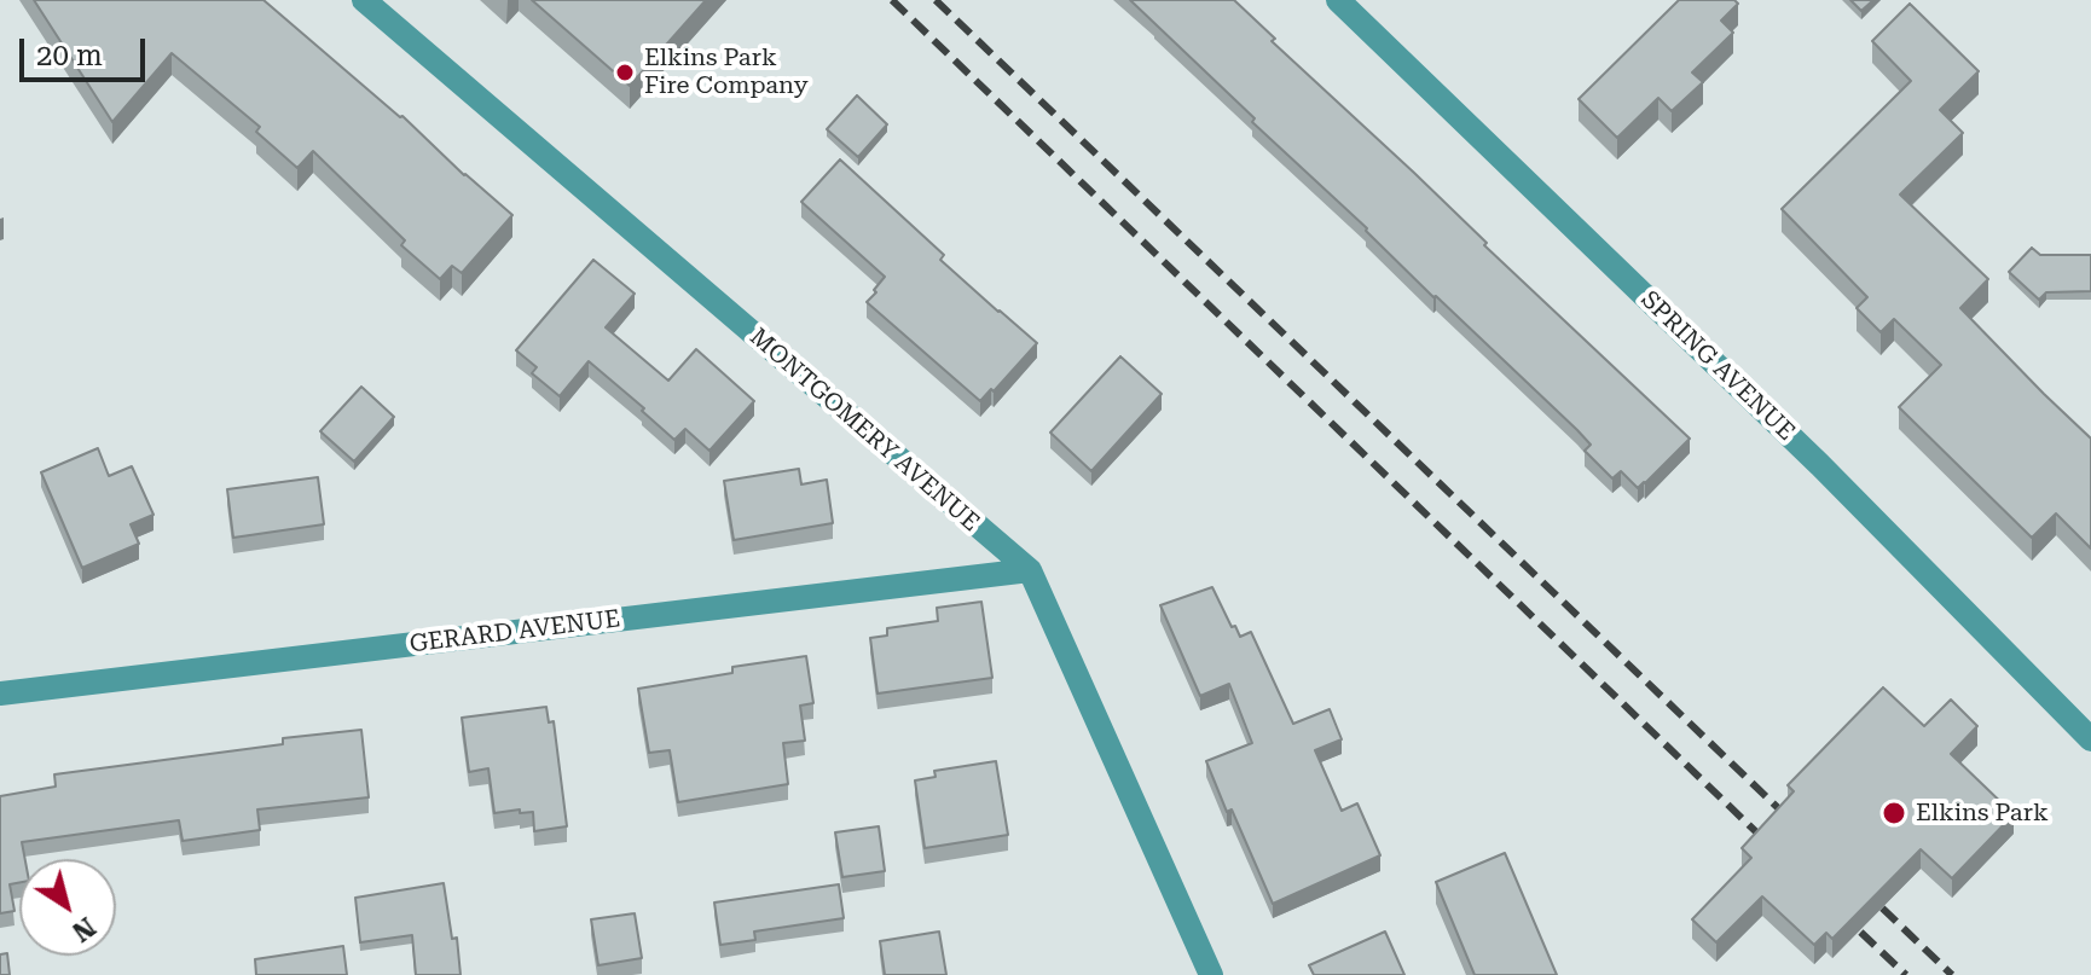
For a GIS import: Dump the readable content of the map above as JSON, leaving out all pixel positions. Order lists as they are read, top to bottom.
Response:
{
  "streets": {
    "street": ["SPRING AVENUE", "MONTGOMERY AVENUE", "GERARD AVENUE"]
  },
  "crossings": [
    ["MONTGOMERY AVENUE", "GERARD AVENUE"]
  ],
  "places": ["Elkins Park Fire Company", "Elkins Park"],
  "scale_bar": "20 m",
  "north": "bottom right"
}
